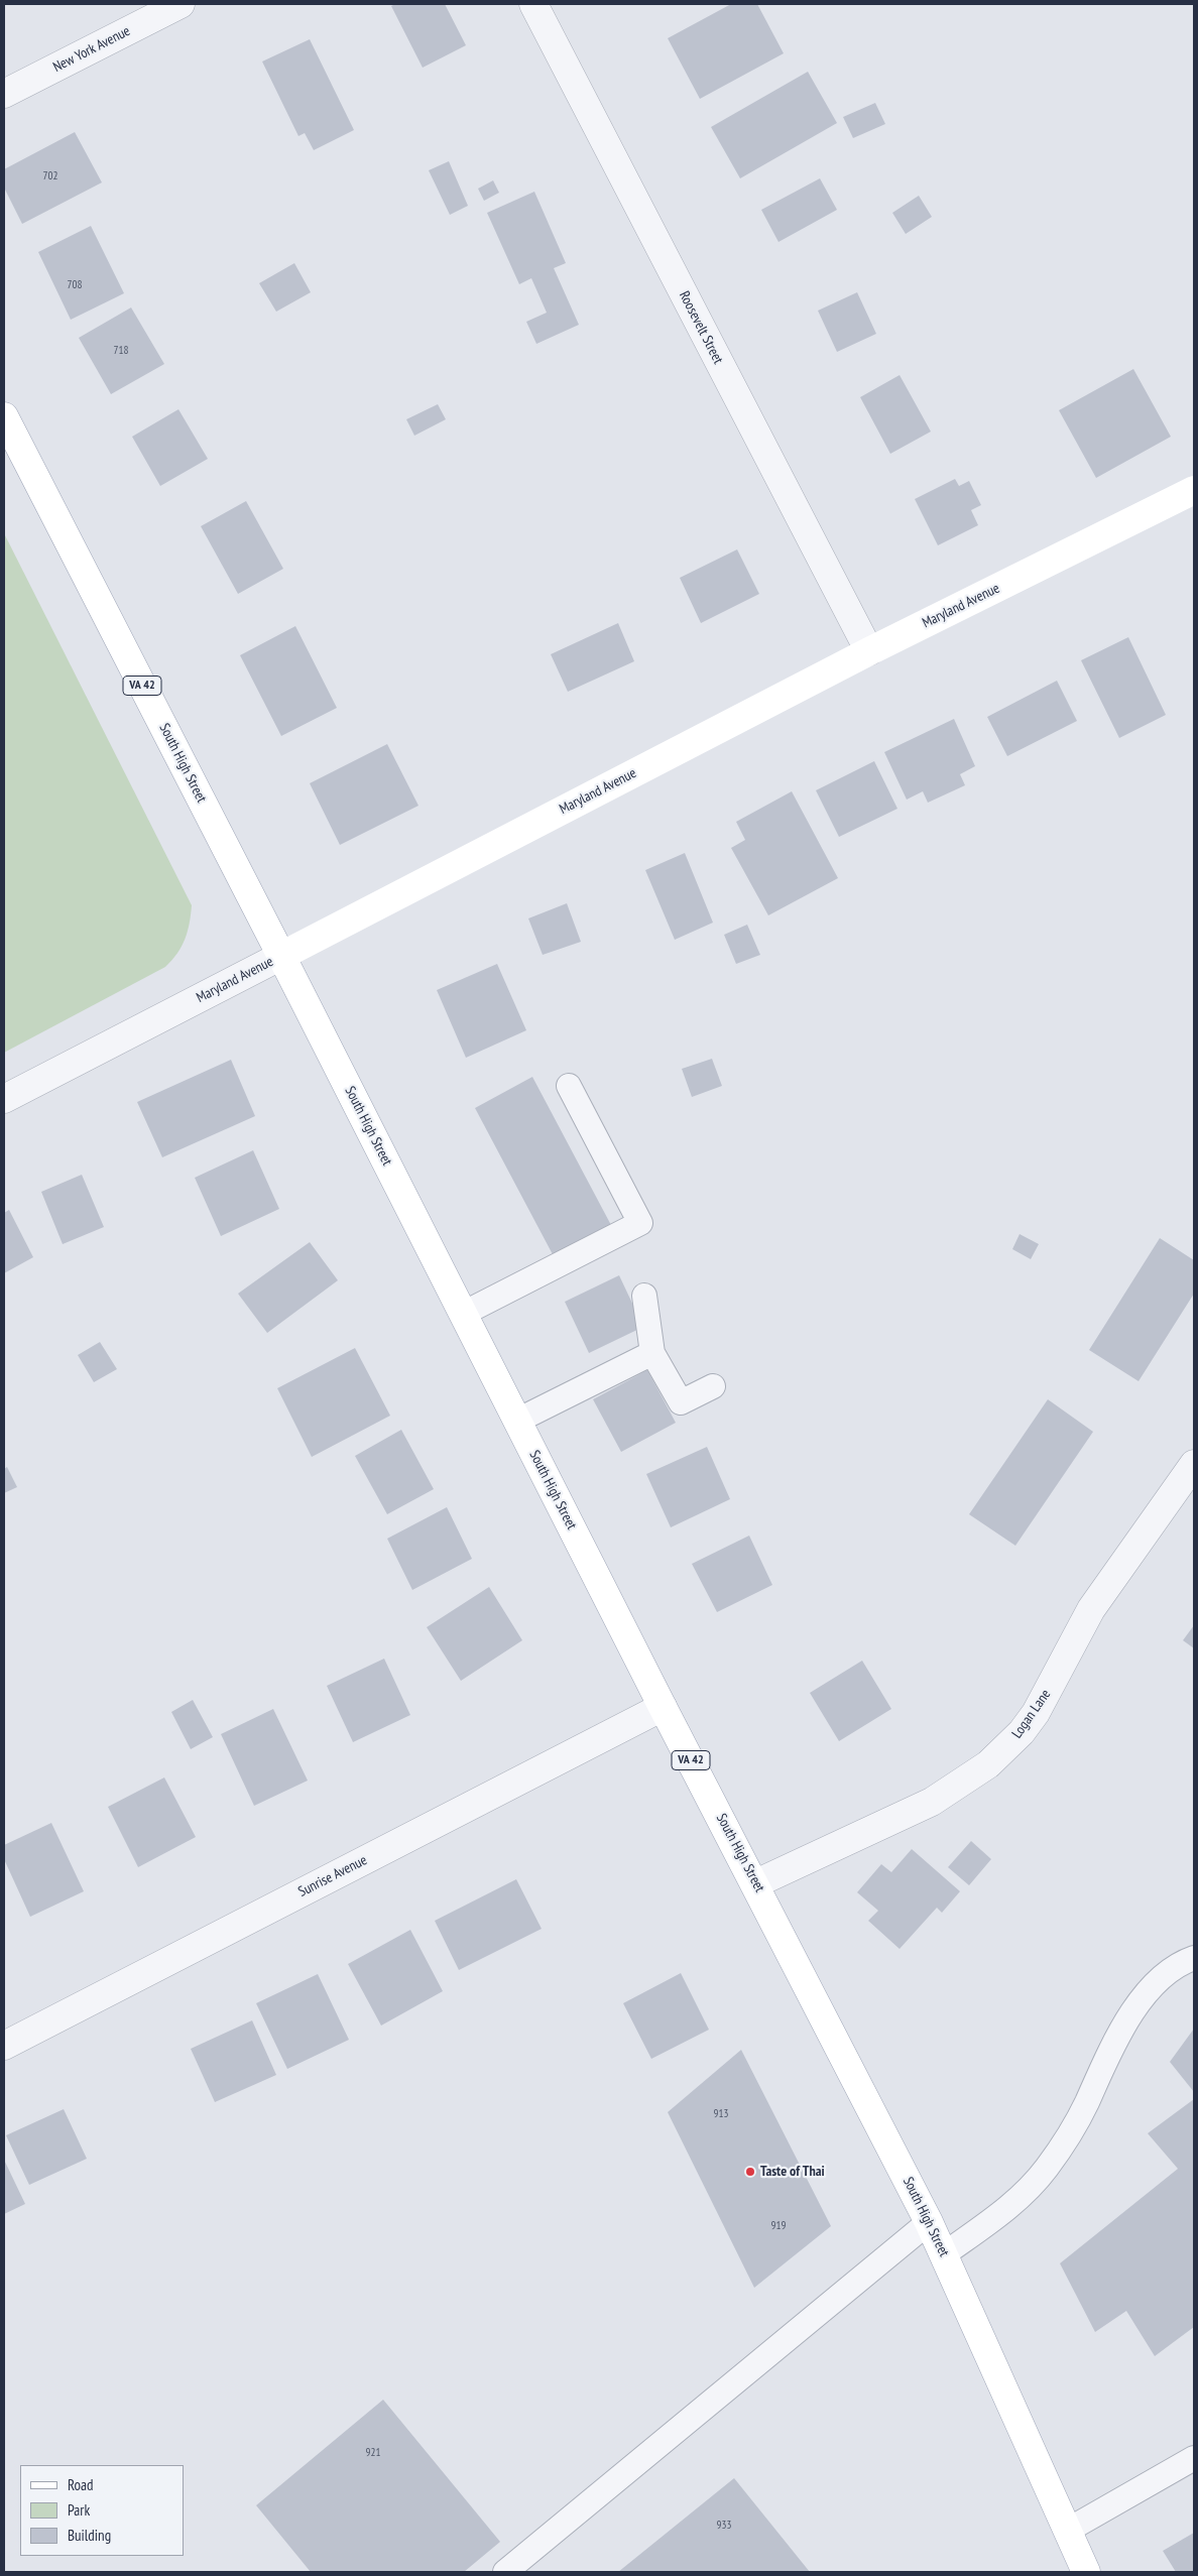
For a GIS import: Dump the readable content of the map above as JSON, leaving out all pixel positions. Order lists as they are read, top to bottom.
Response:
{
  "streets": {
    "main road": ["Maryland Avenue", "VA 42", "South High Street"],
    "street": [
      "New York Avenue",
      "Roosevelt Street",
      "Logan Lane",
      "Sunrise Avenue"
    ]
  },
  "crossings": [
    ["Roosevelt Street", "Maryland Avenue"],
    ["Maryland Avenue", "South High Street"],
    ["South High Street", "Logan Lane"],
    ["South High Street", "Sunrise Avenue"]
  ],
  "places": ["Taste of Thai"],
  "house_numbers": [
    "702",
    "708",
    "718",
    "913",
    "919",
    "921",
    "933"
  ],
  "legend": ["Road", "Park", "Building"]
}
